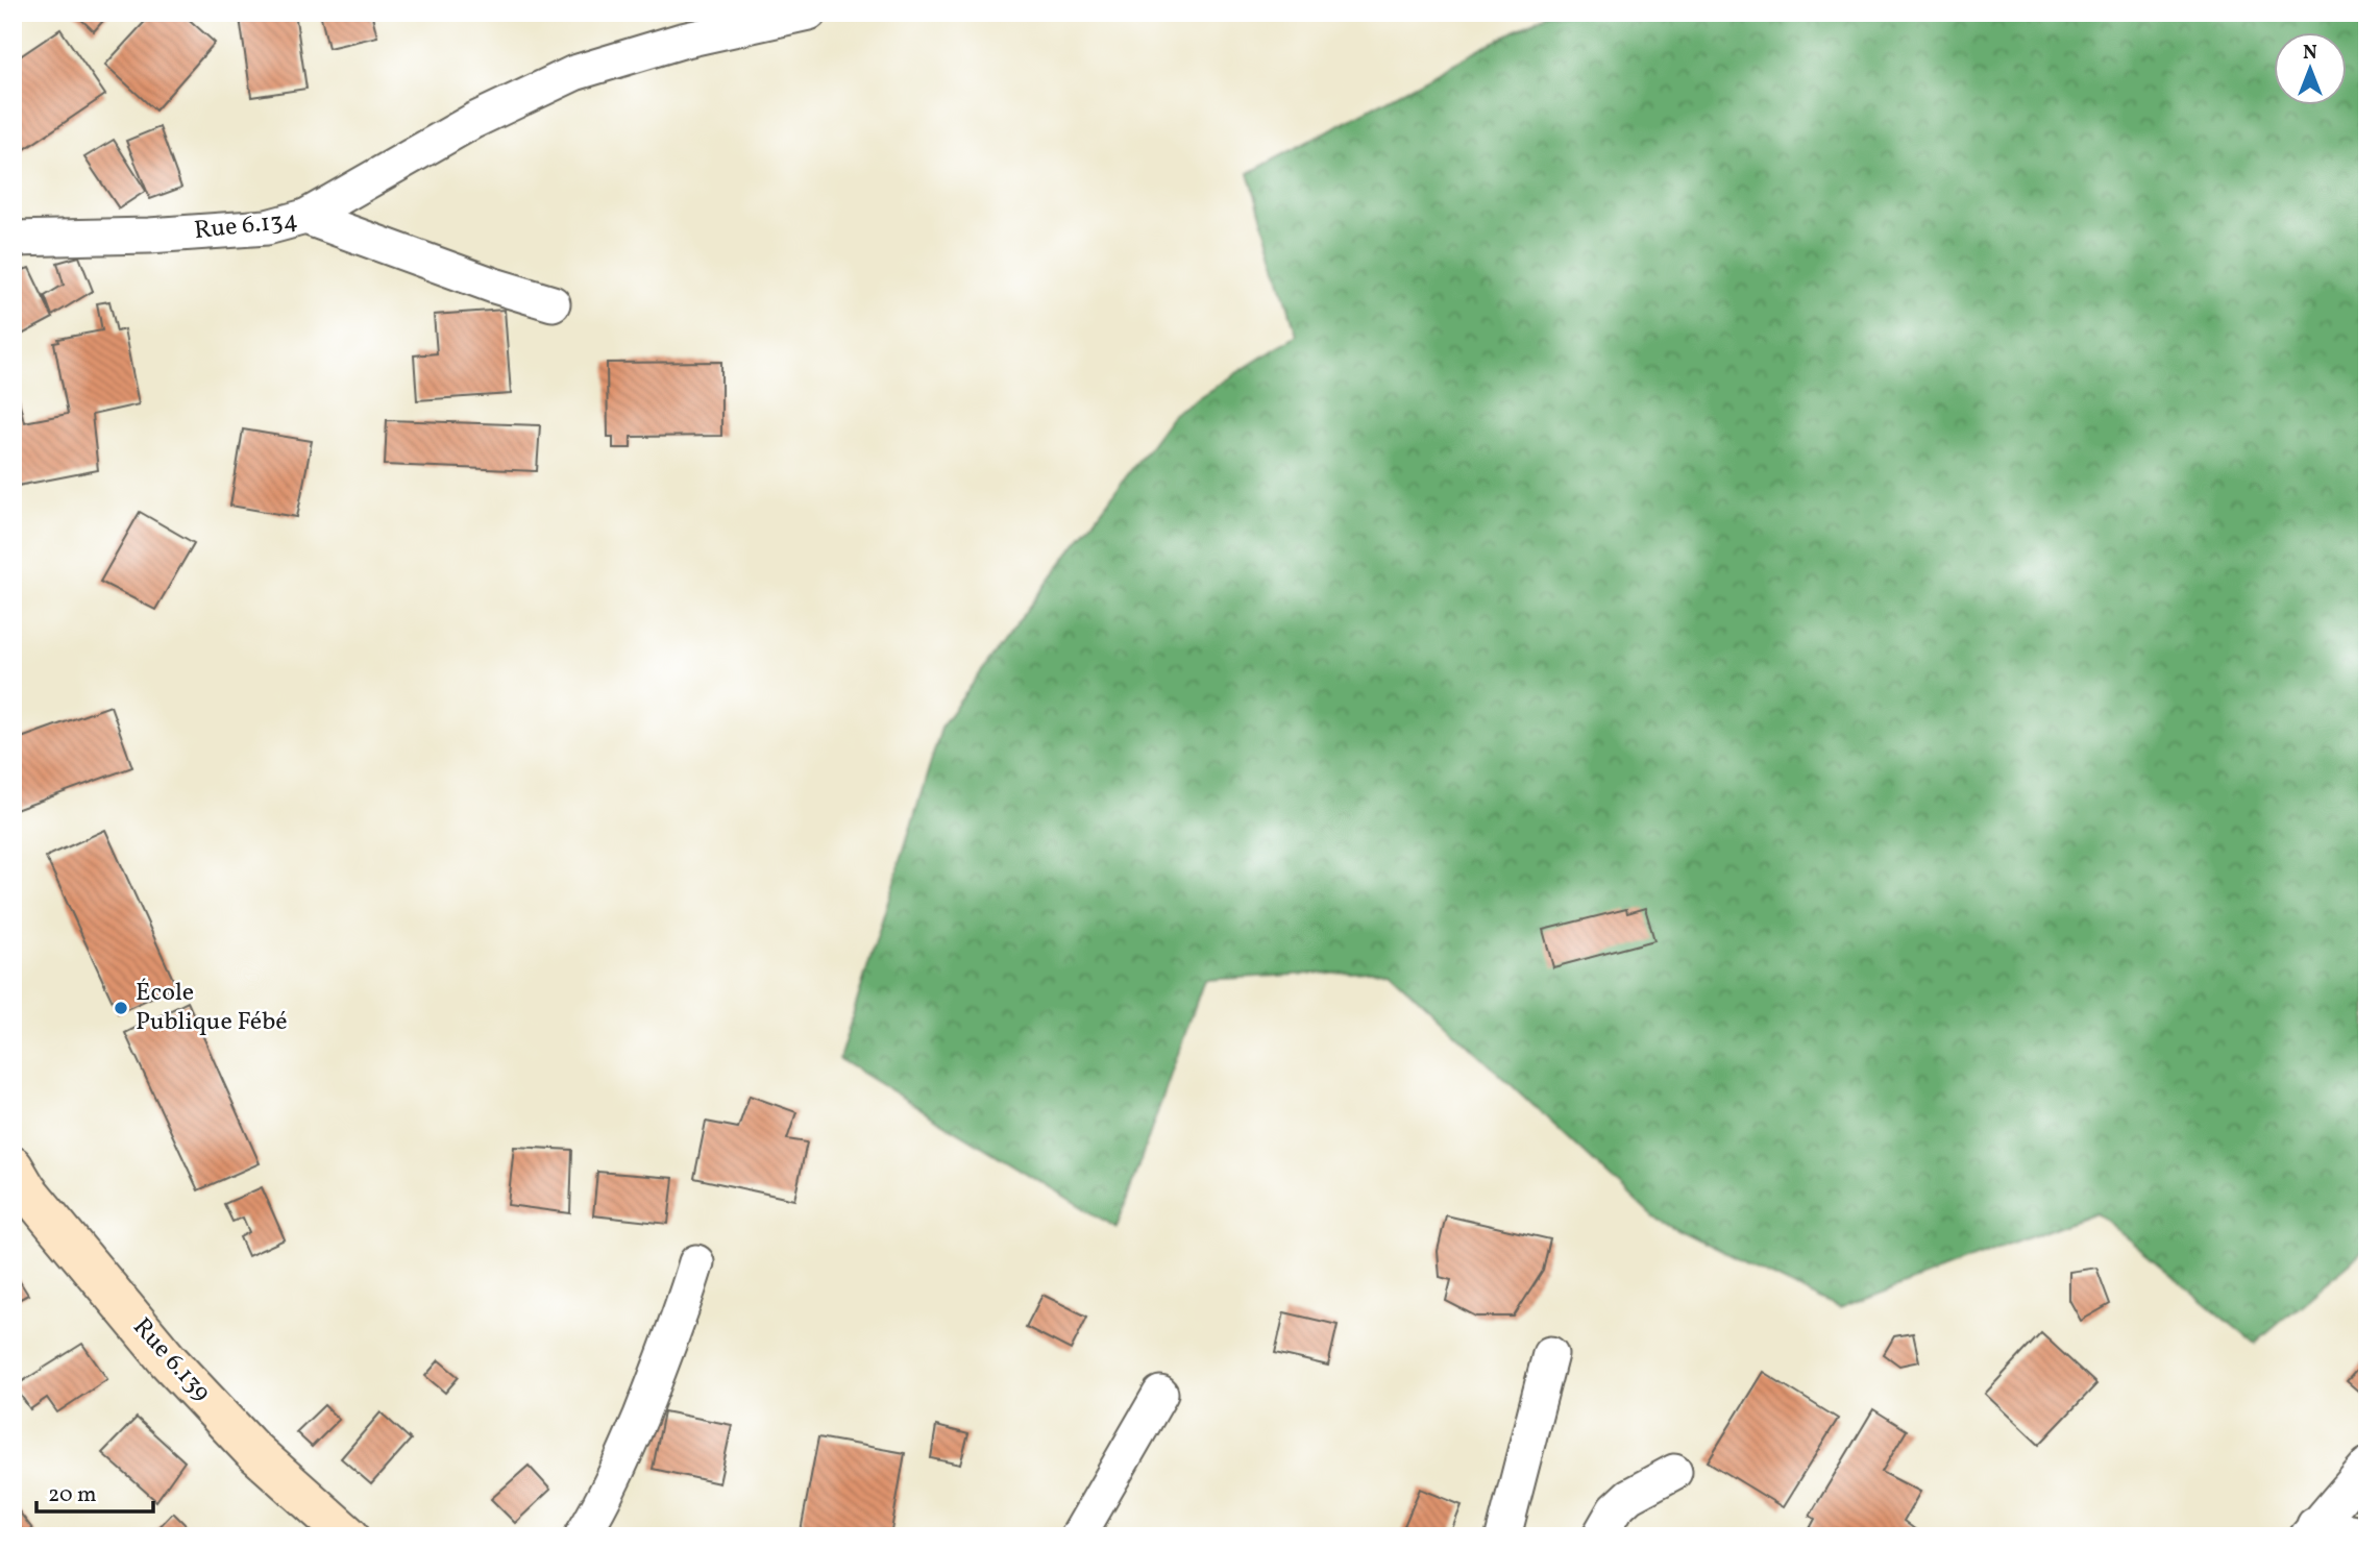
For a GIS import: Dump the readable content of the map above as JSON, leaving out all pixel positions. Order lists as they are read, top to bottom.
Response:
{
  "streets": {
    "street": ["Rue 6.134", "Rue 6.139"]
  },
  "places": ["École Publique Fébé"],
  "scale_bar": "20 m",
  "north": "top"
}
